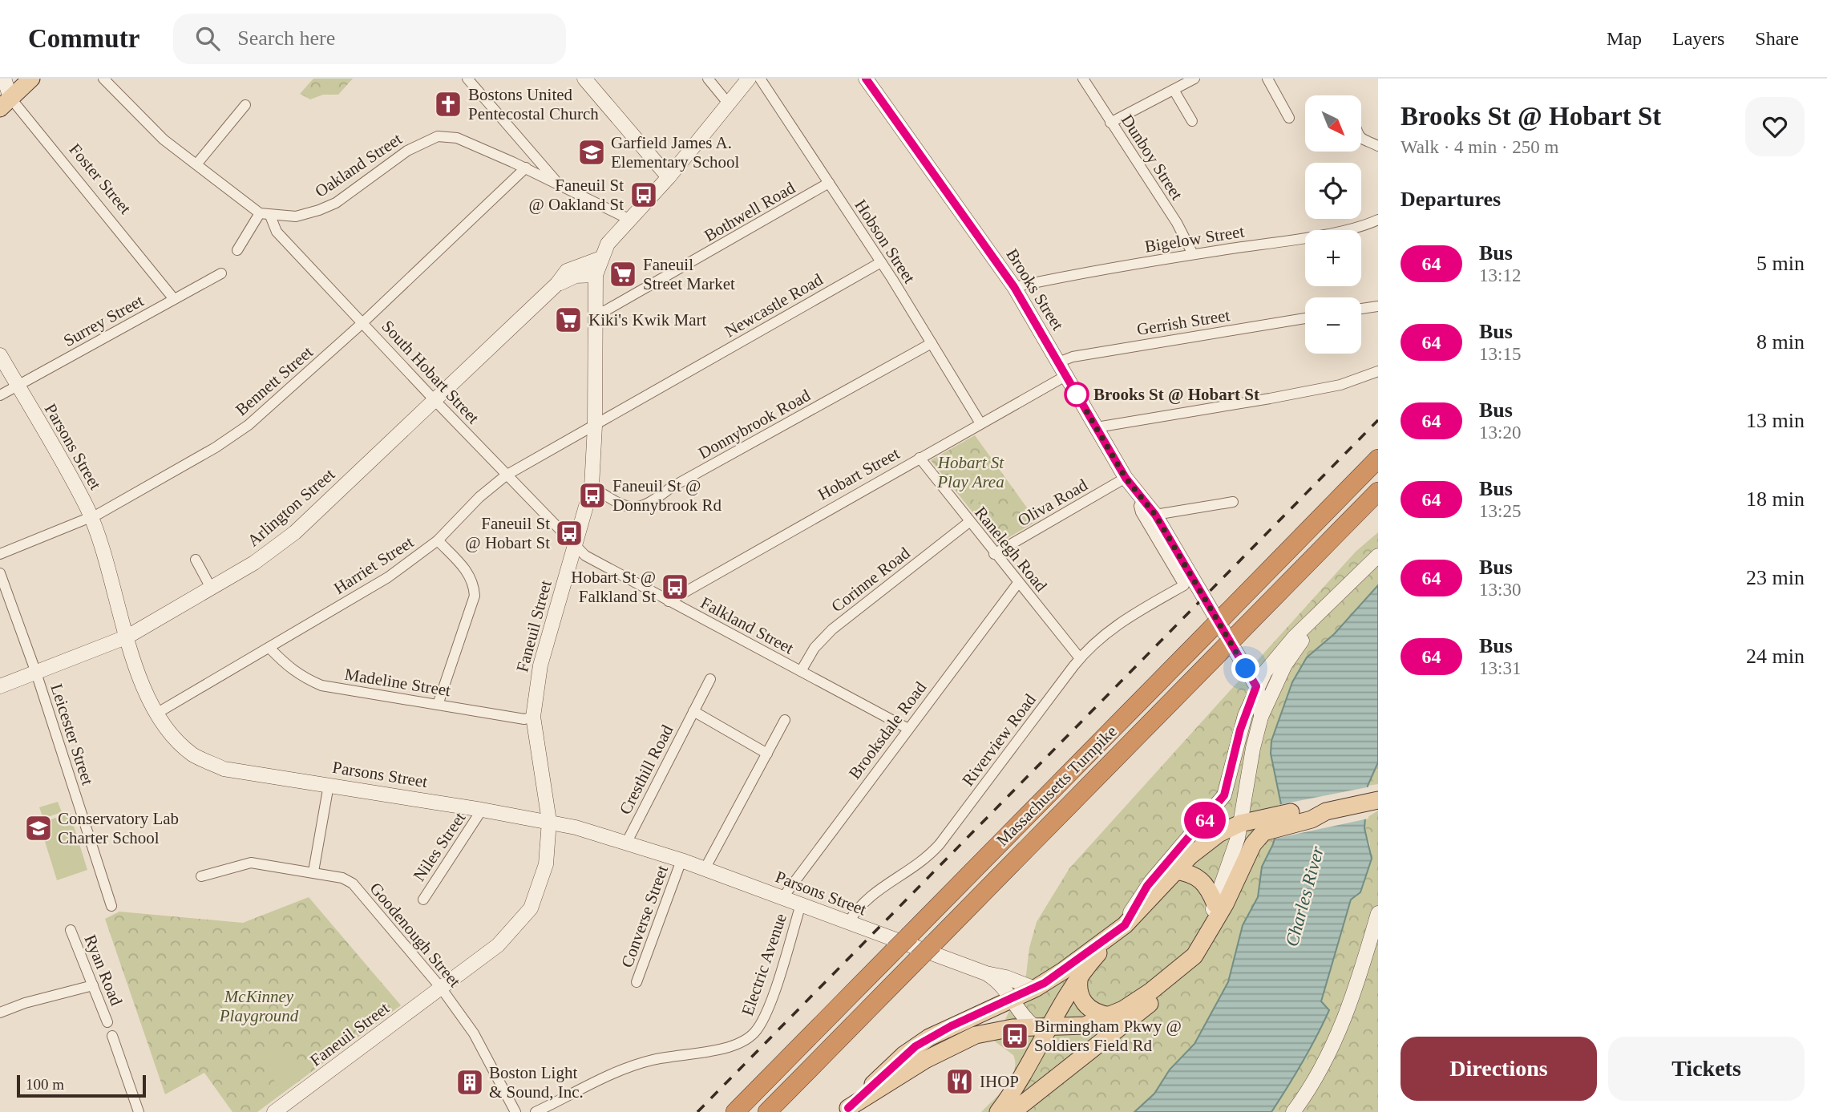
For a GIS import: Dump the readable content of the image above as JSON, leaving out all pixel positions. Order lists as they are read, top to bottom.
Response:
{
  "streets": {
    "highway": ["Massachusetts Turnpike"],
    "street": [
      "Dunboy Street",
      "Oakland Street",
      "Foster Street",
      "Bothwell Road",
      "Bigelow Street",
      "Hobson Street",
      "Brooks Street",
      "Newcastle Road",
      "Surrey Street",
      "Gerrish Street",
      "South Hobart Street",
      "Bennett Street",
      "Donnybrook Road",
      "Parsons Street",
      "Hobart Street",
      "Oliva Road",
      "Arlington Street",
      "Ranelegh Road",
      "Harriet Street",
      "Corinne Road",
      "Falkland Street",
      "Faneuil Street",
      "Madeline Street",
      "Brooksdale Road",
      "Leicester Street",
      "Riverview Road",
      "Cresthill Road",
      "Niles Street",
      "Converse Street",
      "Goodenough Street",
      "Electric Avenue",
      "Ryan Road"
    ]
  },
  "crossings": [
    ["Dunboy Street", "Bigelow Street"],
    ["Oakland Street", "South Hobart Street"],
    ["Oakland Street", "Bennett Street"],
    ["Oakland Street", "Faneuil Street"],
    ["Foster Street", "Surrey Street"],
    ["Bothwell Road", "Hobson Street"],
    ["Bothwell Road", "Faneuil Street"],
    ["Bigelow Street", "Brooks Street"],
    ["Hobson Street", "Newcastle Road"],
    ["Hobson Street", "Donnybrook Road"],
    ["Hobson Street", "Hobart Street"],
    ["Brooks Street", "Gerrish Street"],
    ["Brooks Street", "Hobart Street"],
    ["Brooks Street", "Oliva Road"],
    ["Brooks Street", "Riverview Road"],
    ["Newcastle Road", "Harriet Street"],
    ["Newcastle Road", "Faneuil Street"],
    ["Surrey Street", "Parsons Street"],
    ["South Hobart Street", "Bennett Street"],
    ["South Hobart Street", "Arlington Street"],
    ["South Hobart Street", "Harriet Street"],
    ["South Hobart Street", "Falkland Street"],
    ["South Hobart Street", "Faneuil Street"],
    ["Bennett Street", "Parsons Street"],
    ["Donnybrook Road", "Faneuil Street"],
    ["Parsons Street", "Arlington Street"],
    ["Parsons Street", "Harriet Street"],
    ["Parsons Street", "Faneuil Street"],
    ["Parsons Street", "Brooksdale Road"],
    ["Parsons Street", "Riverview Road"],
    ["Parsons Street", "Cresthill Road"],
    ["Parsons Street", "Niles Street"],
    ["Parsons Street", "Converse Street"],
    ["Parsons Street", "Electric Avenue"],
    ["Hobart Street", "Ranelegh Road"],
    ["Hobart Street", "Falkland Street"],
    ["Oliva Road", "Ranelegh Road"],
    ["Arlington Street", "Faneuil Street"],
    ["Arlington Street", "Leicester Street"],
    ["Ranelegh Road", "Corinne Road"],
    ["Ranelegh Road", "Brooksdale Road"],
    ["Ranelegh Road", "Riverview Road"],
    ["Harriet Street", "Faneuil Street"],
    ["Harriet Street", "Madeline Street"],
    ["Corinne Road", "Falkland Street"],
    ["Falkland Street", "Faneuil Street"],
    ["Falkland Street", "Brooksdale Road"],
    ["Faneuil Street", "Madeline Street"],
    ["Faneuil Street", "Goodenough Street"]
  ],
  "water": ["Charles River"],
  "parks": ["Hobart St Play Area", "McKinney Playground"],
  "places": {
    "church": ["Bostons United Pentecostal Church"],
    "school or university": ["Garfield James A. Elementary School", "Conservatory Lab Charter School"],
    "bus stop": [
      "Faneuil St @ Oakland St",
      "Faneuil St @ Donnybrook Rd",
      "Faneuil St @ Hobart St",
      "Hobart St @ Falkland St",
      "Birmingham Pkwy @ Soldiers Field Rd"
    ],
    "supermarket": ["Faneuil Street Market", "Kiki's Kwik Mart"],
    "other": ["Brooks St @ Hobart St"],
    "restaurant": ["IHOP"],
    "building": ["Boston Light & Sound, Inc."]
  },
  "lines": ["bus line 64"],
  "scale_bar": "100 m",
  "north": "bottom right",
  "page": {
    "header": "Commutr",
    "search": "Search here",
    "nav": ["Map", "Layers", "Share"],
    "on_map": "64",
    "heading": [
      ["Brooks St @ Hobart St", "Walk · 4 min · 250 m"],
      "Departures"
    ],
    "map_buttons": ["+", "−"],
    "list": [
      {
        "mark": "64",
        "name": "Bus",
        "note": "13:12",
        "value": "5 min"
      },
      {
        "mark": "64",
        "name": "Bus",
        "note": "13:15",
        "value": "8 min"
      },
      {
        "mark": "64",
        "name": "Bus",
        "note": "13:20",
        "value": "13 min"
      },
      {
        "mark": "64",
        "name": "Bus",
        "note": "13:25",
        "value": "18 min"
      },
      {
        "mark": "64",
        "name": "Bus",
        "note": "13:30",
        "value": "23 min"
      },
      {
        "mark": "64",
        "name": "Bus",
        "note": "13:31",
        "value": "24 min"
      }
    ],
    "buttons": ["Directions", "Tickets"],
    "scale": "100 m"
  }
}
